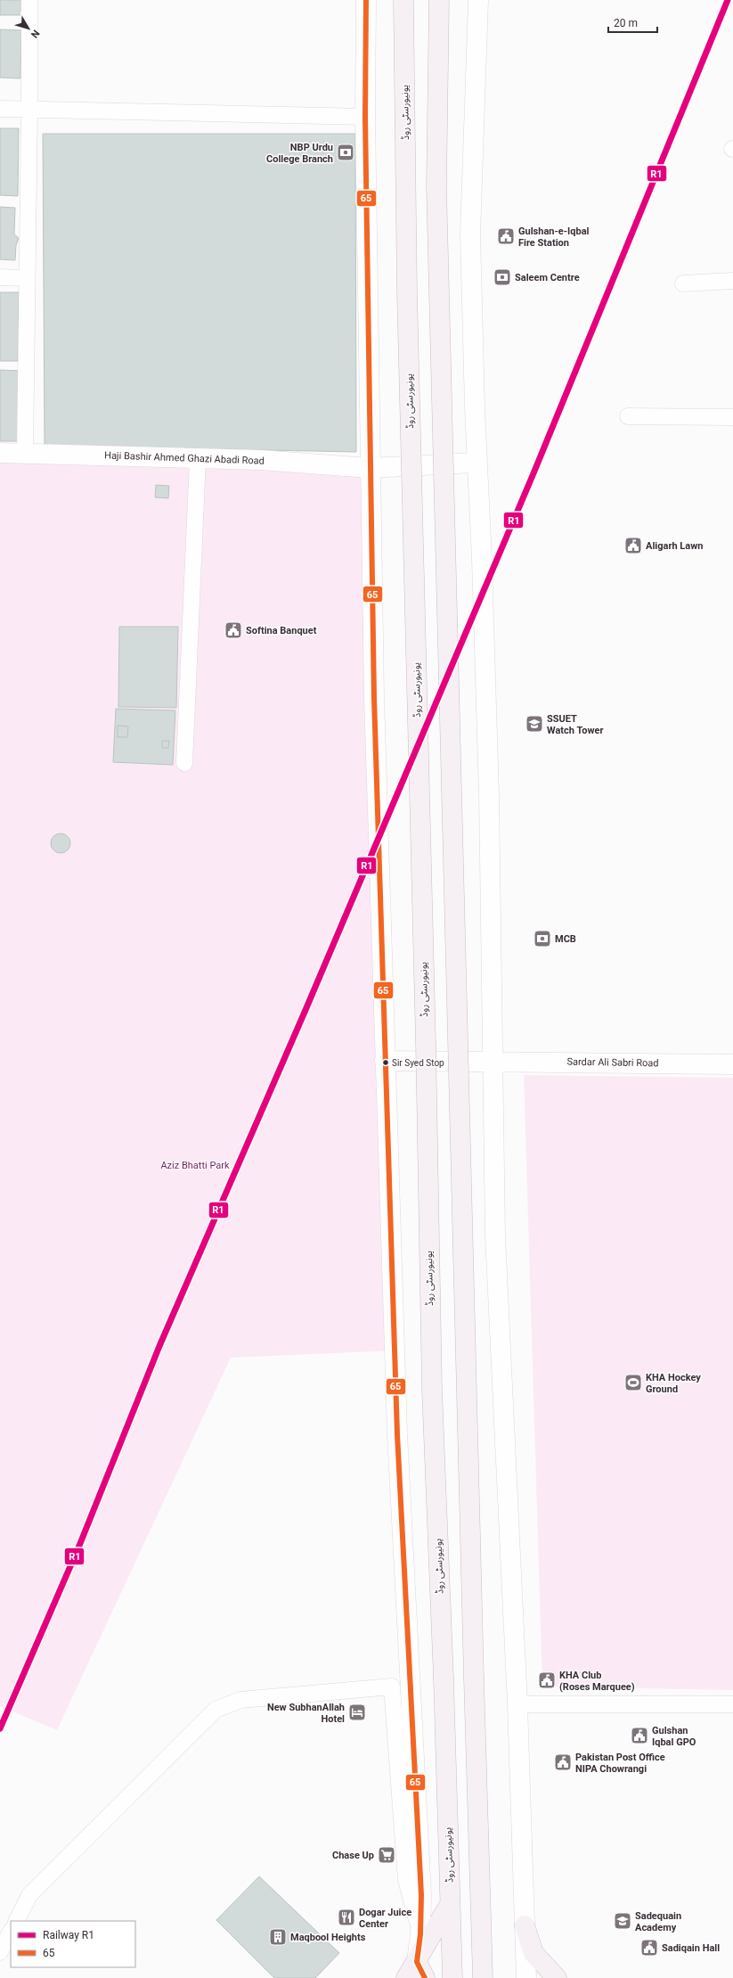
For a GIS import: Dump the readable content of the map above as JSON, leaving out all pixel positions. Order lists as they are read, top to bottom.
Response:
{
  "streets": {
    "main road": ["یونیورسٹی روڈ"],
    "street": ["Haji Bashir Ahmed Ghazi Abadi Road", "Sardar Ali Sabri Road"]
  },
  "parks": ["Aziz Bhatti Park"],
  "places": {
    "bank": ["NBP Urdu College Branch", "Saleem Centre", "MCB"],
    "public building": [
      "Gulshan-e-Iqbal Fire Station",
      "Aligarh Lawn",
      "Softina Banquet",
      "KHA Club (Roses Marquee)",
      "Gulshan Iqbal GPO",
      "Pakistan Post Office NIPA Chowrangi",
      "Sadiqain Hall"
    ],
    "school or university": ["SSUET Watch Tower", "Sadequain Academy"],
    "other": ["Sir Syed Stop"],
    "sports": ["KHA Hockey Ground"],
    "hotel": ["New SubhanAllah Hotel"],
    "supermarket": ["Chase Up"],
    "restaurant": ["Dogar Juice Center"],
    "building": ["Maqbool Heights"]
  },
  "lines": ["rail line R1", "transit line 65"],
  "legend": ["Railway R1", "65"],
  "scale_bar": "20 m",
  "north": "bottom right"
}
